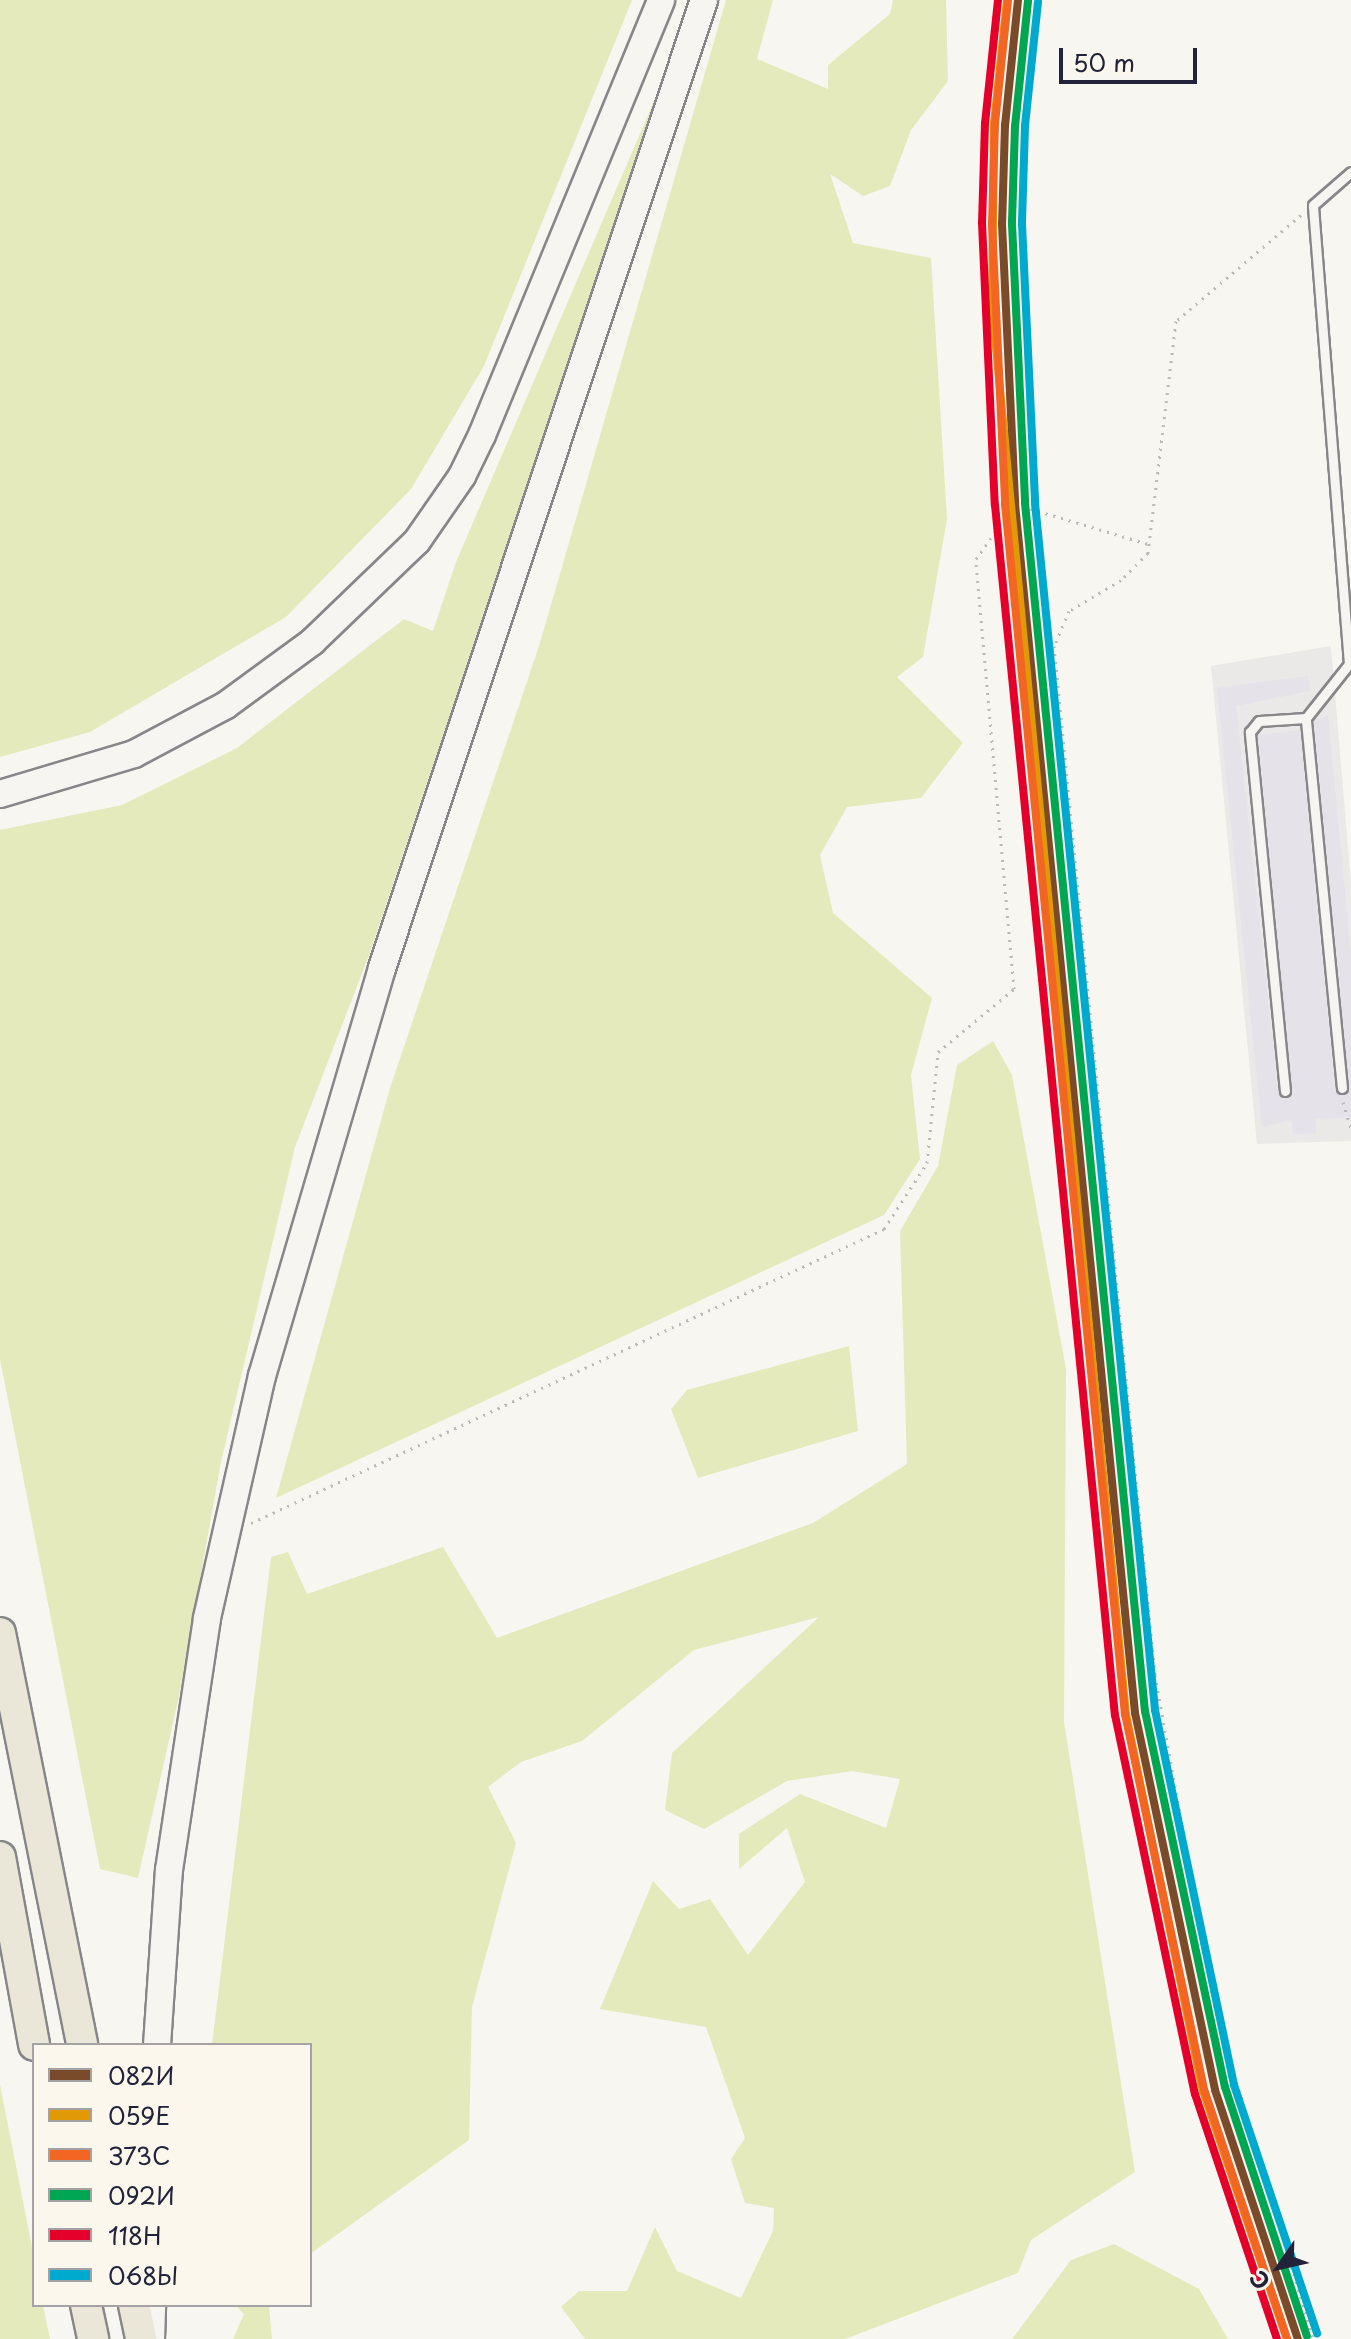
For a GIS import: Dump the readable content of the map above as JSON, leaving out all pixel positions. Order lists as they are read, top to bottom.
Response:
{
  "lines": [
    "transit line 082И",
    "transit line 059Е",
    "transit line 373C",
    "transit line 118Н",
    "transit line 092И",
    "transit line 068Ы"
  ],
  "legend": [
    "082И",
    "059Е",
    "373C",
    "092И",
    "118Н",
    "068Ы"
  ],
  "scale_bar": "50 m",
  "north": "bottom left"
}
